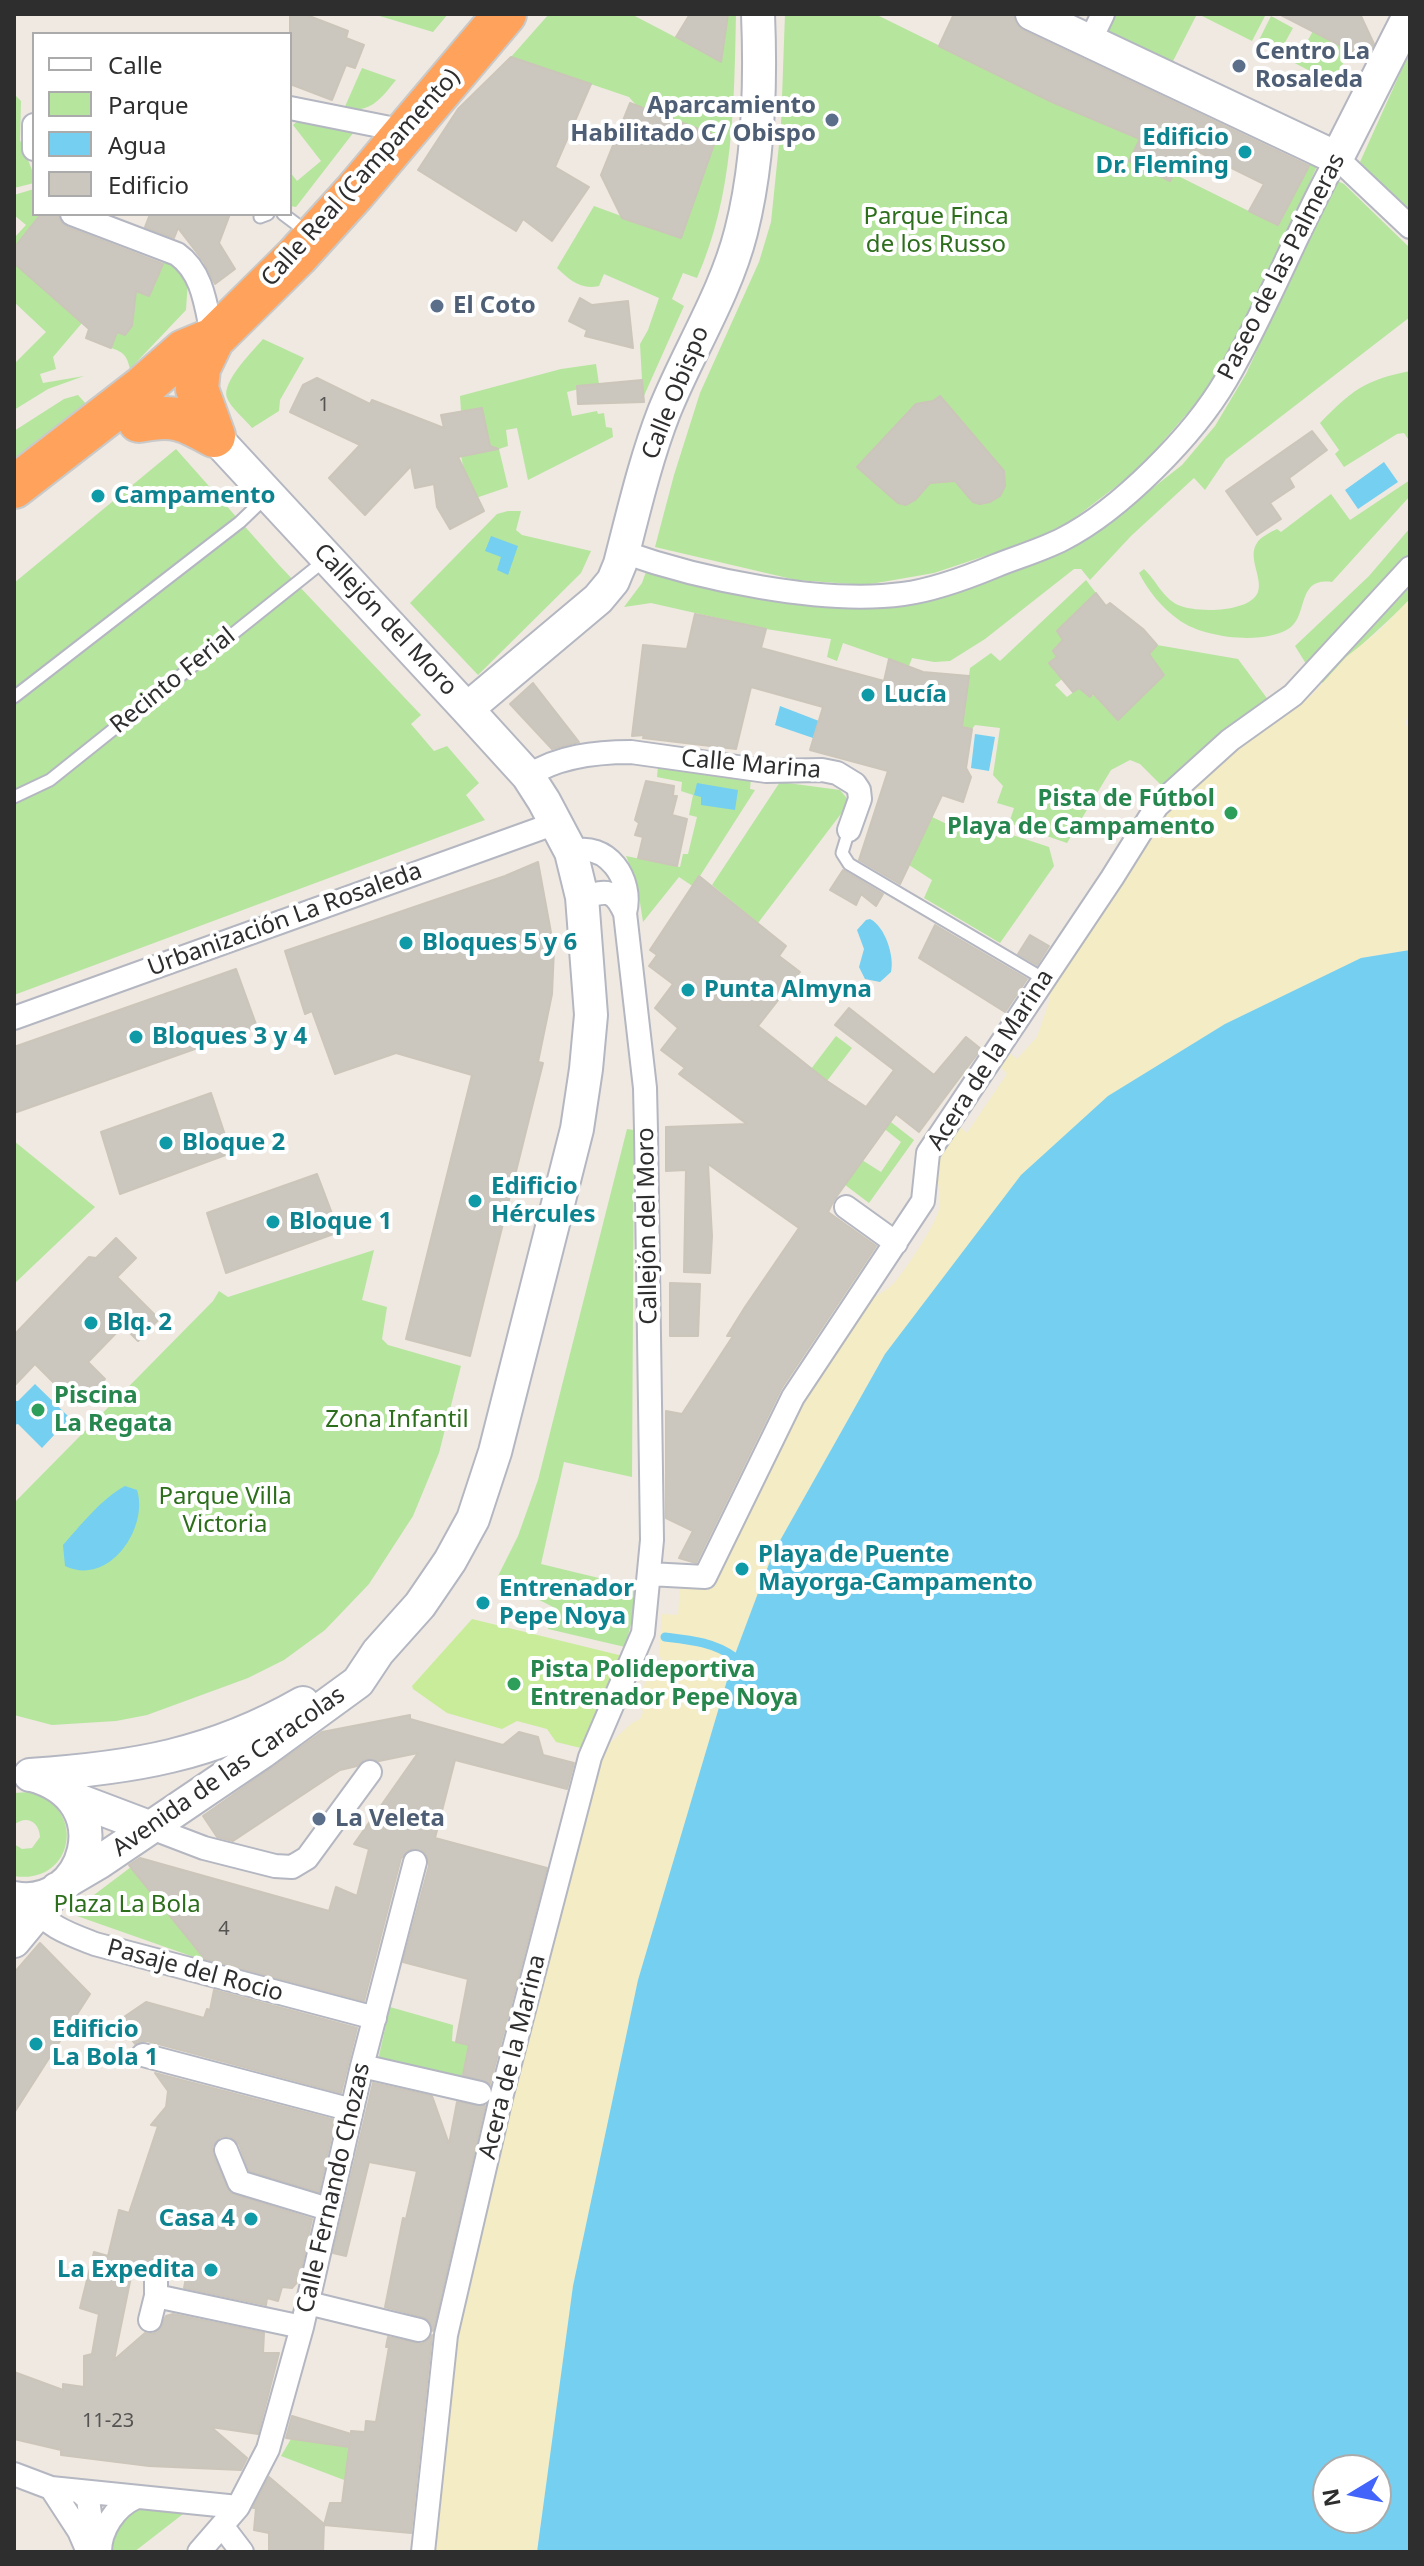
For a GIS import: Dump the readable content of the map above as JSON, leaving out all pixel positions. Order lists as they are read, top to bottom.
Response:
{
  "streets": {
    "highway": ["Calle Real (Campamento)"],
    "street": [
      "Paseo de las Palmeras",
      "Calle Obispo",
      "Callejón del Moro",
      "Calle Marina",
      "Urbanización La Rosaleda",
      "Acera de la Marina",
      "Avenida de las Caracolas",
      "Pasaje del Rocio",
      "Calle Fernando Chozas"
    ],
    "lane": ["Recinto Ferial"]
  },
  "crossings": [
    ["Paseo de las Palmeras", "Calle Obispo"],
    ["Calle Obispo", "Callejón del Moro"],
    ["Callejón del Moro", "Recinto Ferial"],
    ["Callejón del Moro", "Calle Marina"],
    ["Callejón del Moro", "Urbanización La Rosaleda"],
    ["Callejón del Moro", "Acera de la Marina"],
    ["Callejón del Moro", "Avenida de las Caracolas"],
    ["Calle Marina", "Acera de la Marina"],
    ["Avenida de las Caracolas", "Pasaje del Rocio"],
    ["Pasaje del Rocio", "Calle Fernando Chozas"]
  ],
  "parks": [
    "Parque Finca de los Russo",
    "Zona Infantil",
    "Parque Villa Victoria",
    "Plaza La Bola"
  ],
  "places": [
    "Centro La Rosaleda",
    "Aparcamiento Habilitado C/ Obispo",
    "Edificio Dr. Fleming",
    "El Coto",
    "Campamento",
    "Lucía",
    "Pista de Fútbol Playa de Campamento",
    "Bloques 5 y 6",
    "Punta Almyna",
    "Bloques 3 y 4",
    "Bloque 2",
    "Edificio Hércules",
    "Bloque 1",
    "Blq. 2",
    "Piscina La Regata",
    "Playa de Puente Mayorga-Campamento",
    "Entrenador Pepe Noya",
    "Pista Polideportiva Entrenador Pepe Noya",
    "La Veleta",
    "Edificio La Bola 1",
    "Casa 4",
    "La Expedita"
  ],
  "house_numbers": ["1", "4", "11-23"],
  "legend": [
    "Calle",
    "Parque",
    "Agua",
    "Edificio"
  ],
  "north": "left"
}
